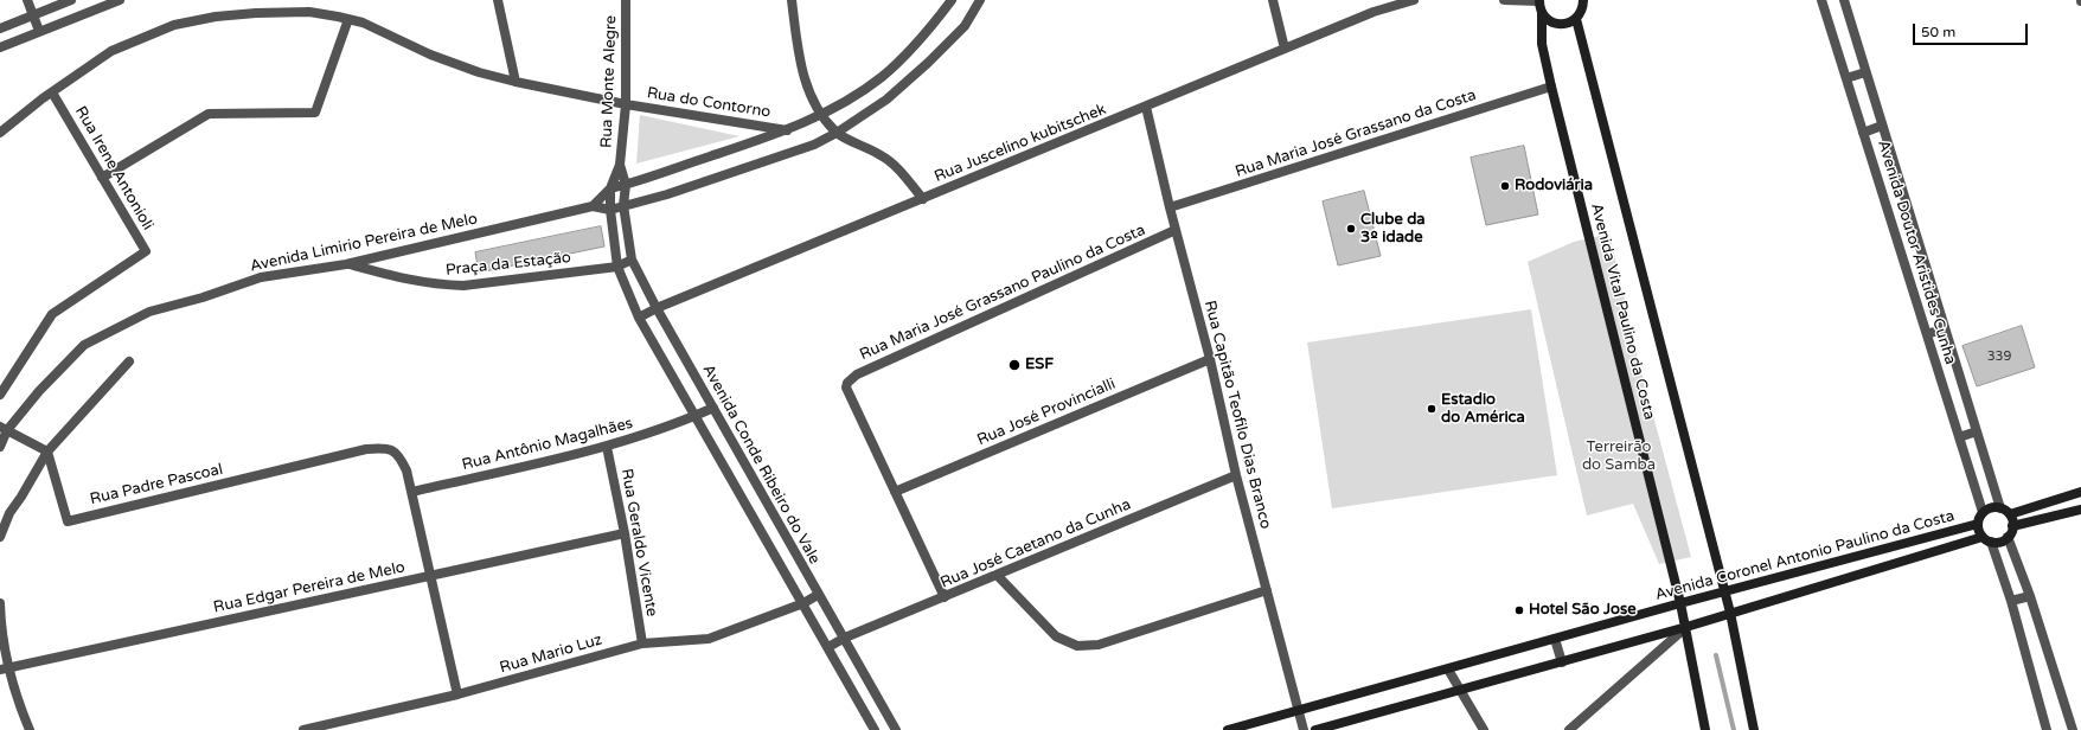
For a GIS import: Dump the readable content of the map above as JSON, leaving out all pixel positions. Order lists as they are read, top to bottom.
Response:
{
  "streets": {
    "street": [
      "Rua Monte Alegre",
      "Rua do Contorno",
      "Rua Maria José Grassano da Costa",
      "Rua Juscelino kubitschek",
      "Rua Irene Antonioli",
      "Avenida Limirio Pereira de Melo",
      "Avenida Doutor Aristides Cunha",
      "Praça da Estação",
      "Rua Maria José Grassano Paulino da Costa",
      "Avenida Vital Paulino da Costa",
      "Rua José Provincialli",
      "Rua Capitão Teofilo Dias Branco",
      "Rua Antônio Magalhães",
      "Avenida Conde Ribeiro do Vale",
      "Rua Padre Pascoal",
      "Rua Geraldo Vicente",
      "Rua José Caetano da Cunha",
      "Avenida Coronel Antonio Paulino da Costa",
      "Rua Edgar Pereira de Melo",
      "Rua Mario Luz"
    ]
  },
  "crossings": [
    ["Rua Monte Alegre", "Rua do Contorno"],
    ["Rua Monte Alegre", "Avenida Limirio Pereira de Melo"],
    ["Rua Monte Alegre", "Avenida Conde Ribeiro do Vale"],
    ["Rua do Contorno", "Rua Irene Antonioli"],
    ["Rua Maria José Grassano da Costa", "Avenida Vital Paulino da Costa"],
    ["Rua Maria José Grassano da Costa", "Rua Capitão Teofilo Dias Branco"],
    ["Rua Juscelino kubitschek", "Rua Capitão Teofilo Dias Branco"],
    ["Rua Juscelino kubitschek", "Avenida Conde Ribeiro do Vale"],
    ["Avenida Limirio Pereira de Melo", "Praça da Estação"],
    ["Avenida Limirio Pereira de Melo", "Avenida Conde Ribeiro do Vale"],
    ["Avenida Doutor Aristides Cunha", "Avenida Coronel Antonio Paulino da Costa"],
    ["Praça da Estação", "Avenida Conde Ribeiro do Vale"],
    ["Rua Maria José Grassano Paulino da Costa", "Rua José Provincialli"],
    ["Rua Maria José Grassano Paulino da Costa", "Rua Capitão Teofilo Dias Branco"],
    ["Avenida Vital Paulino da Costa", "Avenida Coronel Antonio Paulino da Costa"],
    ["Rua José Provincialli", "Rua Capitão Teofilo Dias Branco"],
    ["Rua Capitão Teofilo Dias Branco", "Rua José Caetano da Cunha"],
    ["Rua Capitão Teofilo Dias Branco", "Avenida Coronel Antonio Paulino da Costa"],
    ["Rua Antônio Magalhães", "Avenida Conde Ribeiro do Vale"],
    ["Rua Antônio Magalhães", "Rua Padre Pascoal"],
    ["Rua Antônio Magalhães", "Rua Geraldo Vicente"],
    ["Avenida Conde Ribeiro do Vale", "Rua José Caetano da Cunha"],
    ["Avenida Conde Ribeiro do Vale", "Rua Mario Luz"],
    ["Rua Geraldo Vicente", "Rua Edgar Pereira de Melo"],
    ["Rua Geraldo Vicente", "Rua Mario Luz"]
  ],
  "parks": ["Terreirão do Samba"],
  "places": [
    "Rodoviária",
    "Clube da 3º idade",
    "ESF",
    "Estadio do América",
    "Hotel São Jose"
  ],
  "house_numbers": ["339"],
  "scale_bar": "50 m"
}
